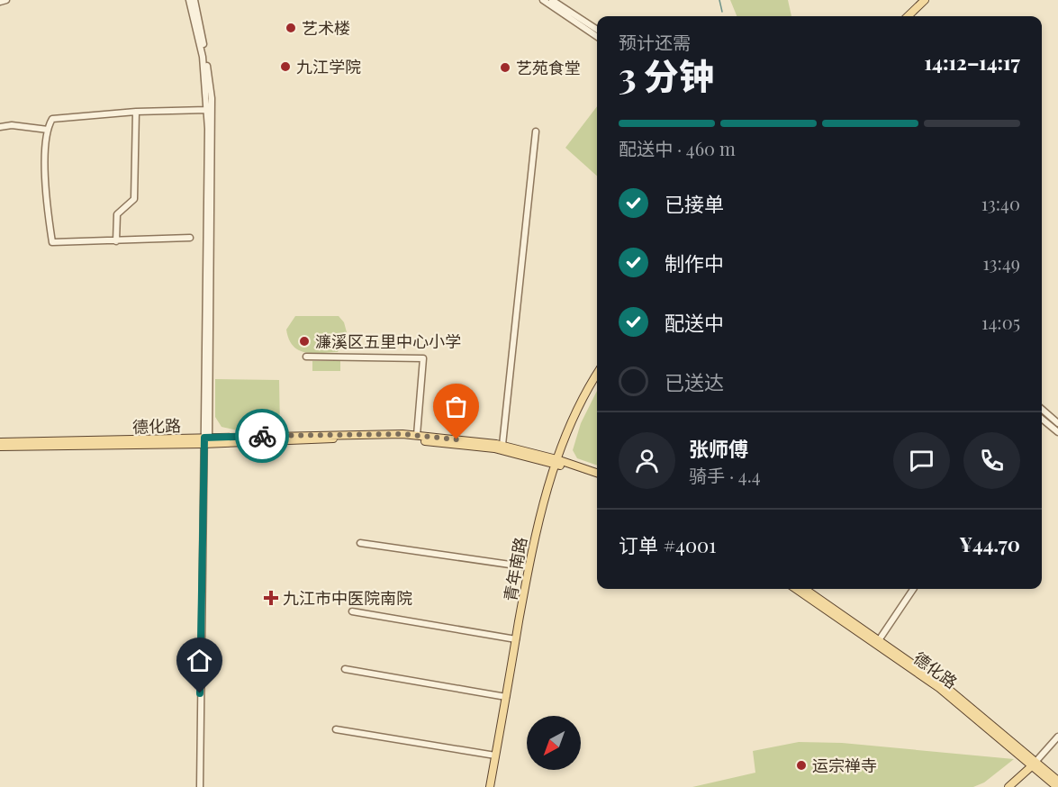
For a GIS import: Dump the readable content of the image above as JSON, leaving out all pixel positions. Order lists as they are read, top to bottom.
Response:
{
  "streets": {
    "main road": ["德化路", "青年南路"]
  },
  "crossings": [
    ["德化路", "青年南路"]
  ],
  "places": {
    "other": [
      "艺术楼",
      "九江学院",
      "艺苑食堂",
      "濂溪区五里中心小学",
      "运宗禅寺"
    ],
    "health": ["九江市中医院南院"]
  },
  "north": "bottom left",
  "page": {
    "heading": ["3 分钟", "预计还需", "14:12–14:17"],
    "panel": [
      "张师傅",
      "骑手 · 4.4",
      "订单 #4001",
      "¥44.70"
    ],
    "bar": "配送中 · 460 m",
    "list": [
      ["已接单", "13:40"],
      ["制作中", "13:49"],
      ["配送中", "14:05"],
      "已送达"
    ]
  }
}
